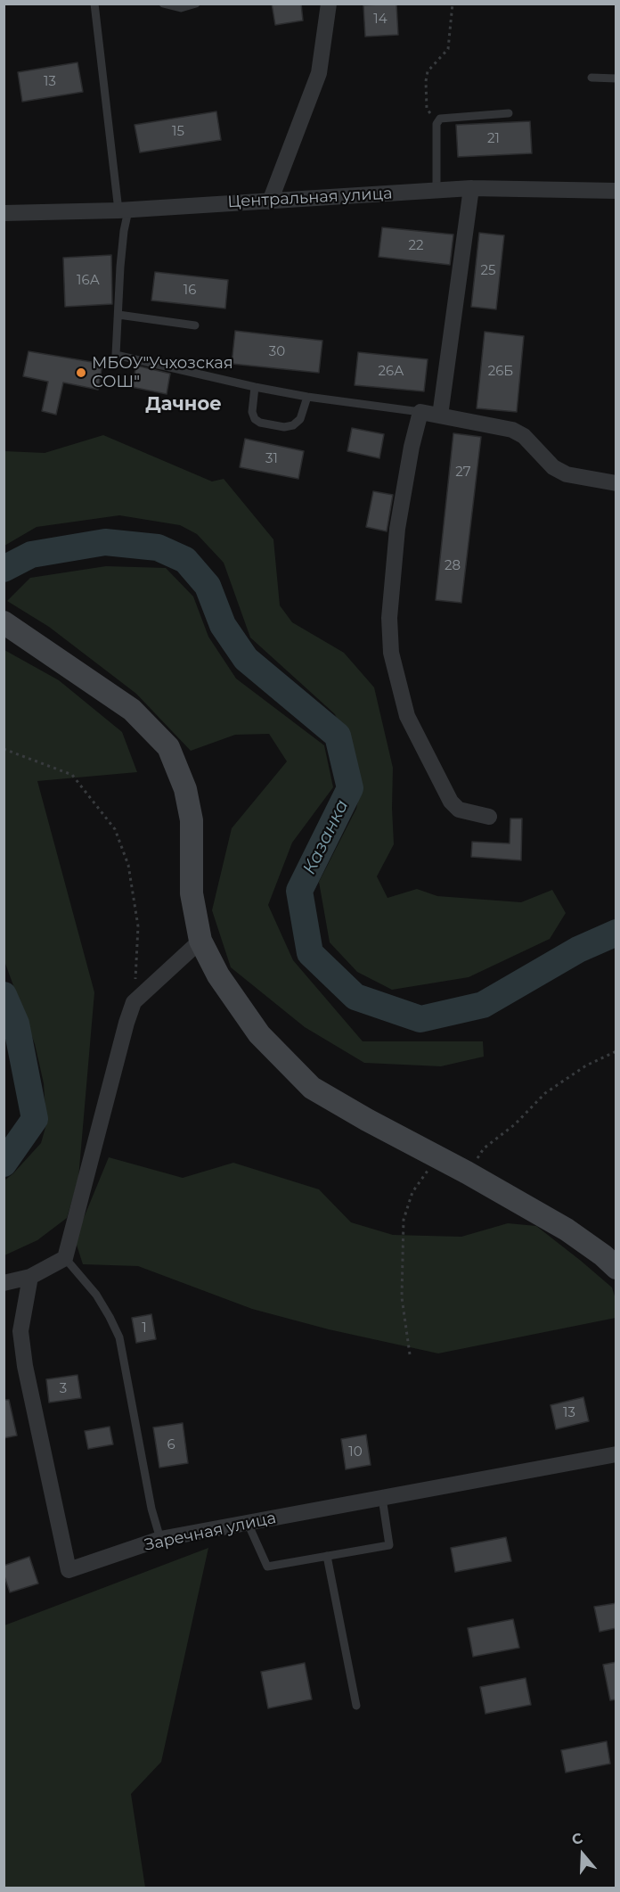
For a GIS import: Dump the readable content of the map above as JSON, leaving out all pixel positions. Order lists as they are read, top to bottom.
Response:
{
  "streets": {
    "street": ["Центральная улица", "Заречная улица"]
  },
  "districts": ["Дачное"],
  "water": ["Казанка"],
  "places": ["МБОУ\"Учхозская СОШ\""],
  "house_numbers": [
    "14",
    "13",
    "15",
    "21",
    "22",
    "25",
    "16А",
    "16",
    "30",
    "26А",
    "26Б",
    "31",
    "27",
    "28",
    "1",
    "3",
    "13",
    "6",
    "10"
  ],
  "north": "top"
}
